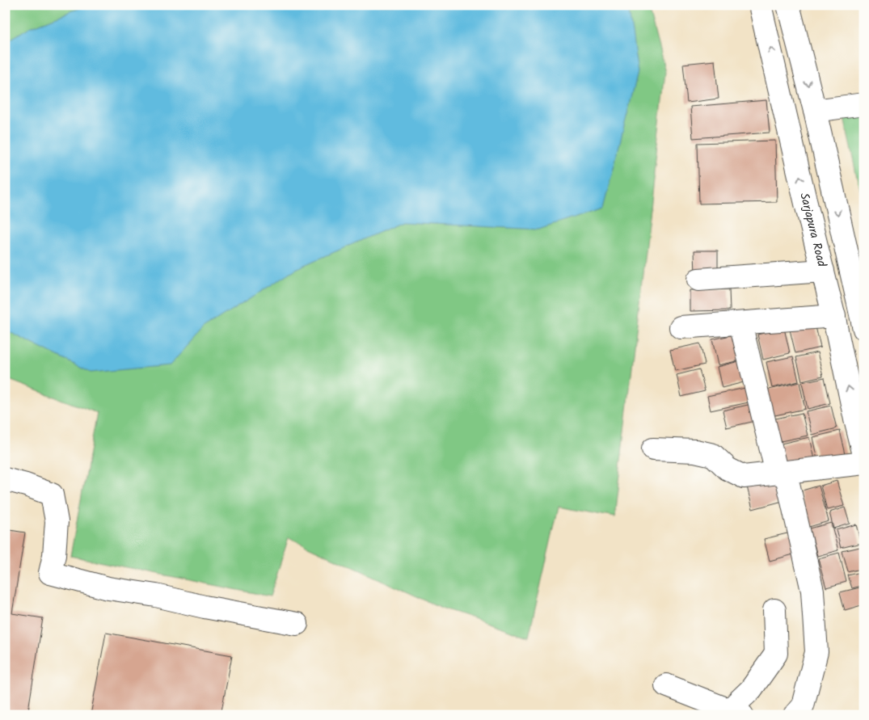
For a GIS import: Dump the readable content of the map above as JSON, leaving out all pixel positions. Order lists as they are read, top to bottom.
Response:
{
  "streets": {
    "street": ["Sarjapura Road"]
  }
}
